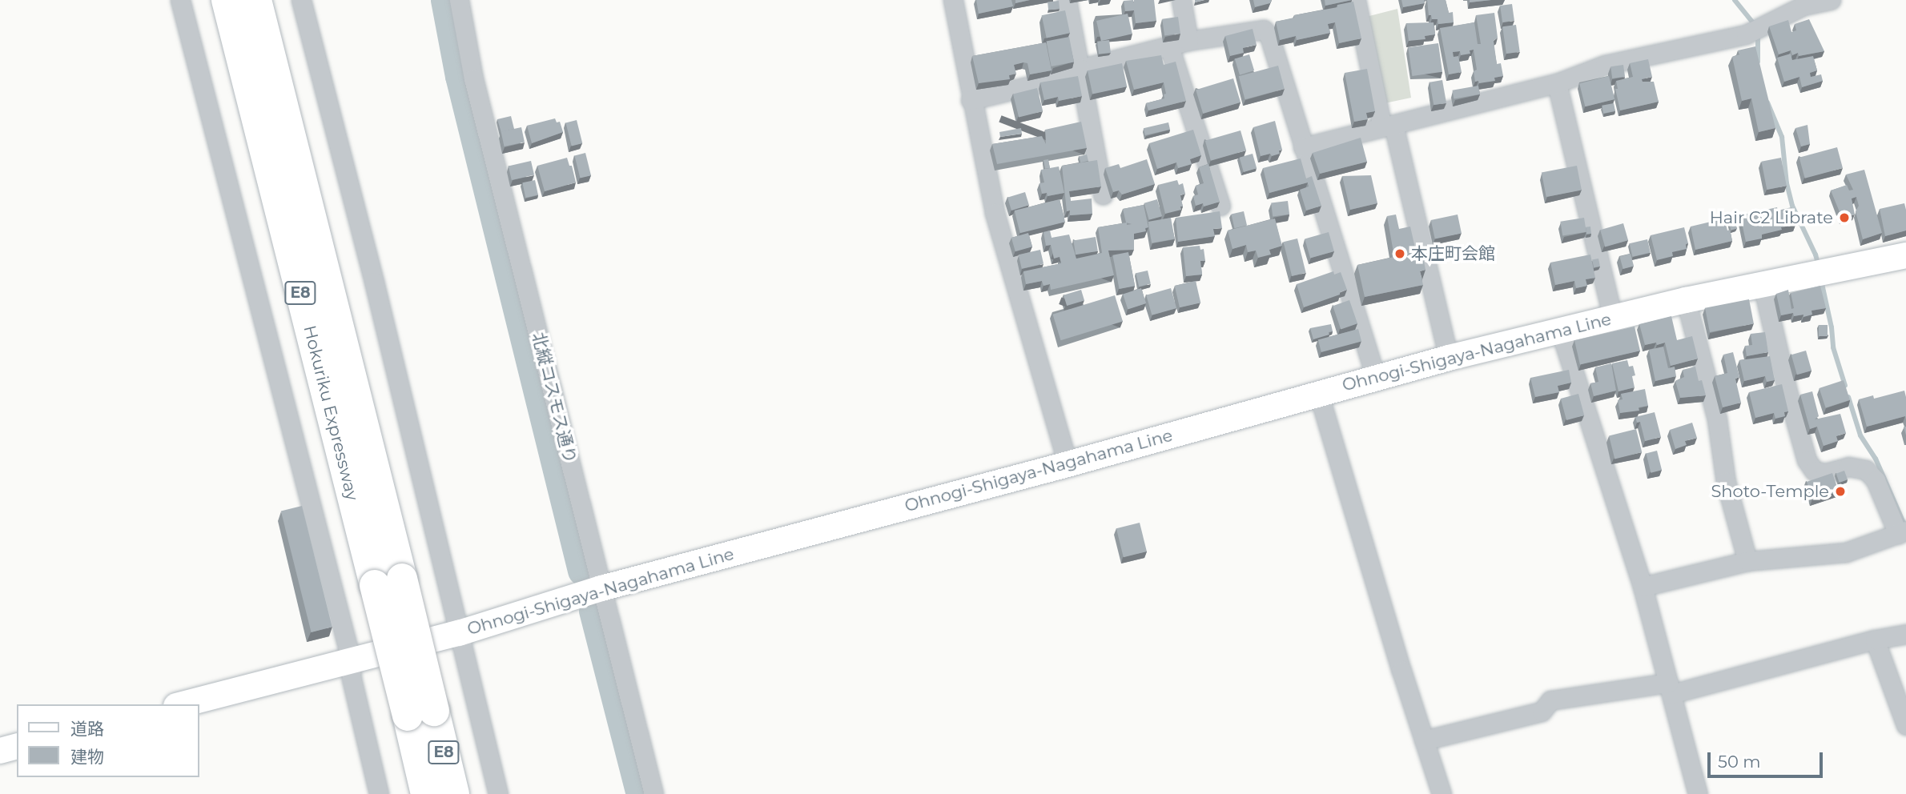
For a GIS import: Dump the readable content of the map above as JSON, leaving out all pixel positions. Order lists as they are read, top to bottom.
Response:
{
  "streets": {
    "highway": ["E8", "Hokuriku Expressway"],
    "main road": ["Ohnogi-Shigaya-Nagahama Line"],
    "street": ["北縦コスモス通り"]
  },
  "crossings": [
    ["Ohnogi-Shigaya-Nagahama Line", "北縦コスモス通り"]
  ],
  "places": ["Hair C2 Librate", "本庄町会館", "Shoto-Temple"],
  "legend": ["道路", "建物"],
  "scale_bar": "50 m"
}
